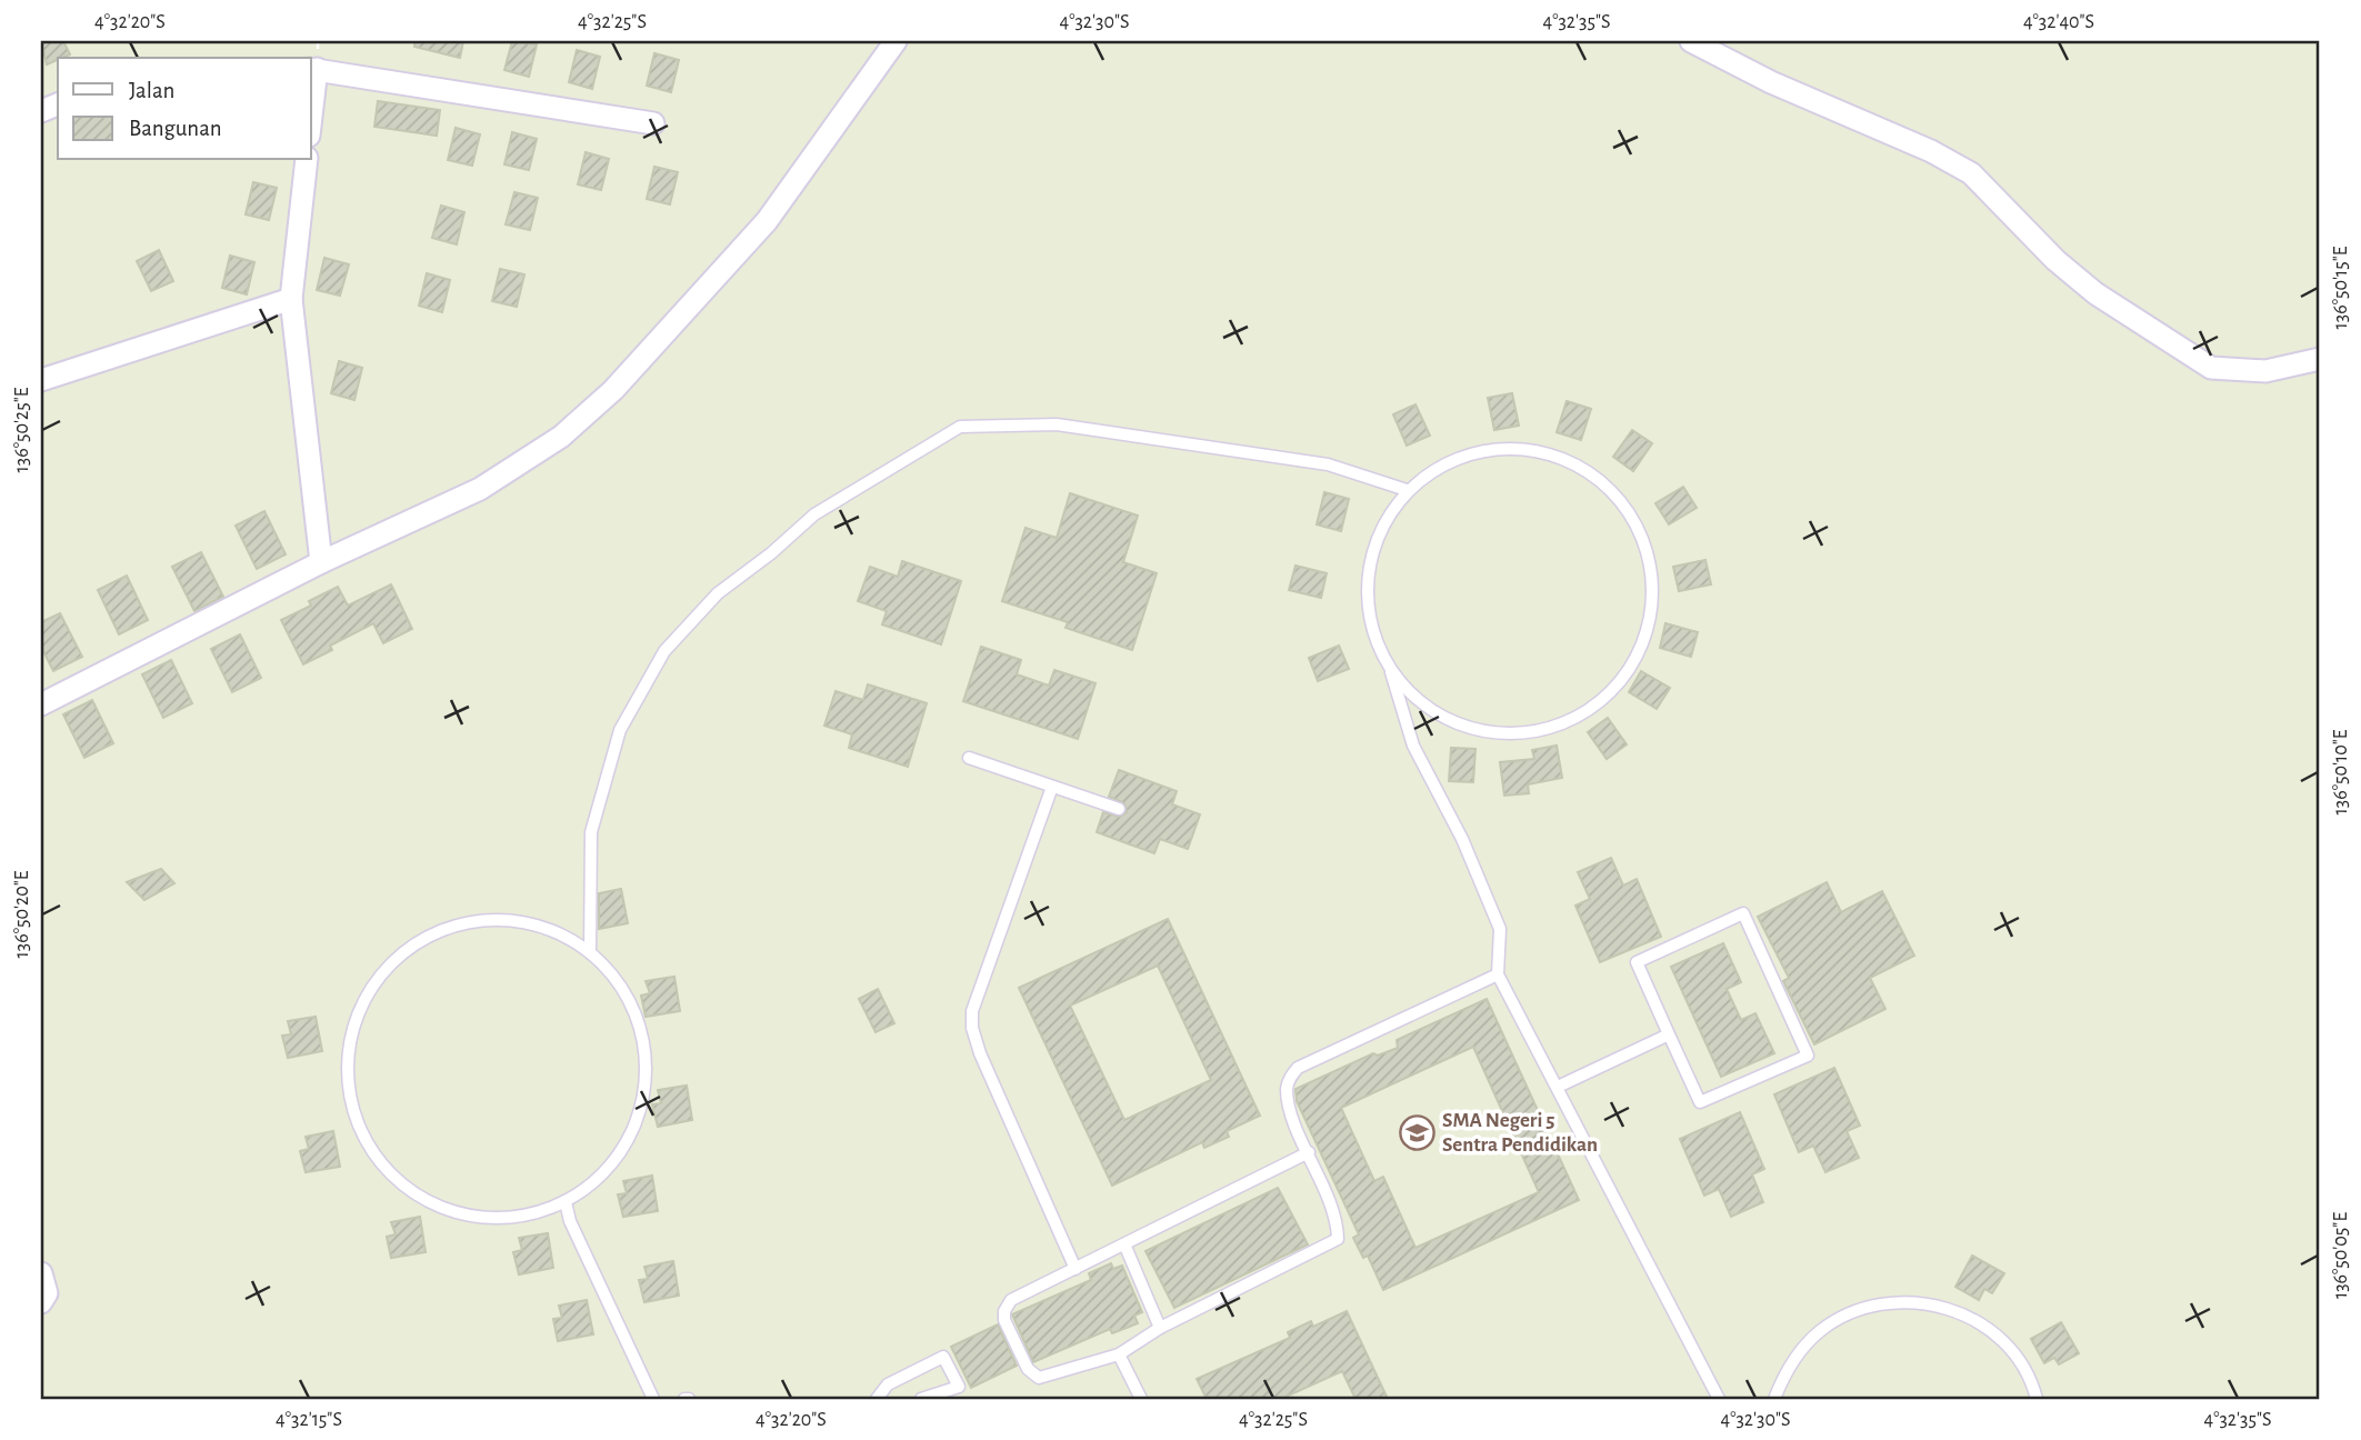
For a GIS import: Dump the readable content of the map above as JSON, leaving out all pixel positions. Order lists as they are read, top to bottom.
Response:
{
  "places": {
    "school or university": ["SMA Negeri 5 Sentra Pendidikan"]
  },
  "legend": ["Jalan", "Bangunan"],
  "coordinates": [
    "4°32'20\"S",
    "4°32'25\"S",
    "4°32'30\"S",
    "4°32'35\"S",
    "4°32'40\"S",
    "136°50'15\"E",
    "136°50'25\"E",
    "136°50'10\"E",
    "136°50'20\"E",
    "136°50'05\"E",
    "4°32'15\"S"
  ]
}
